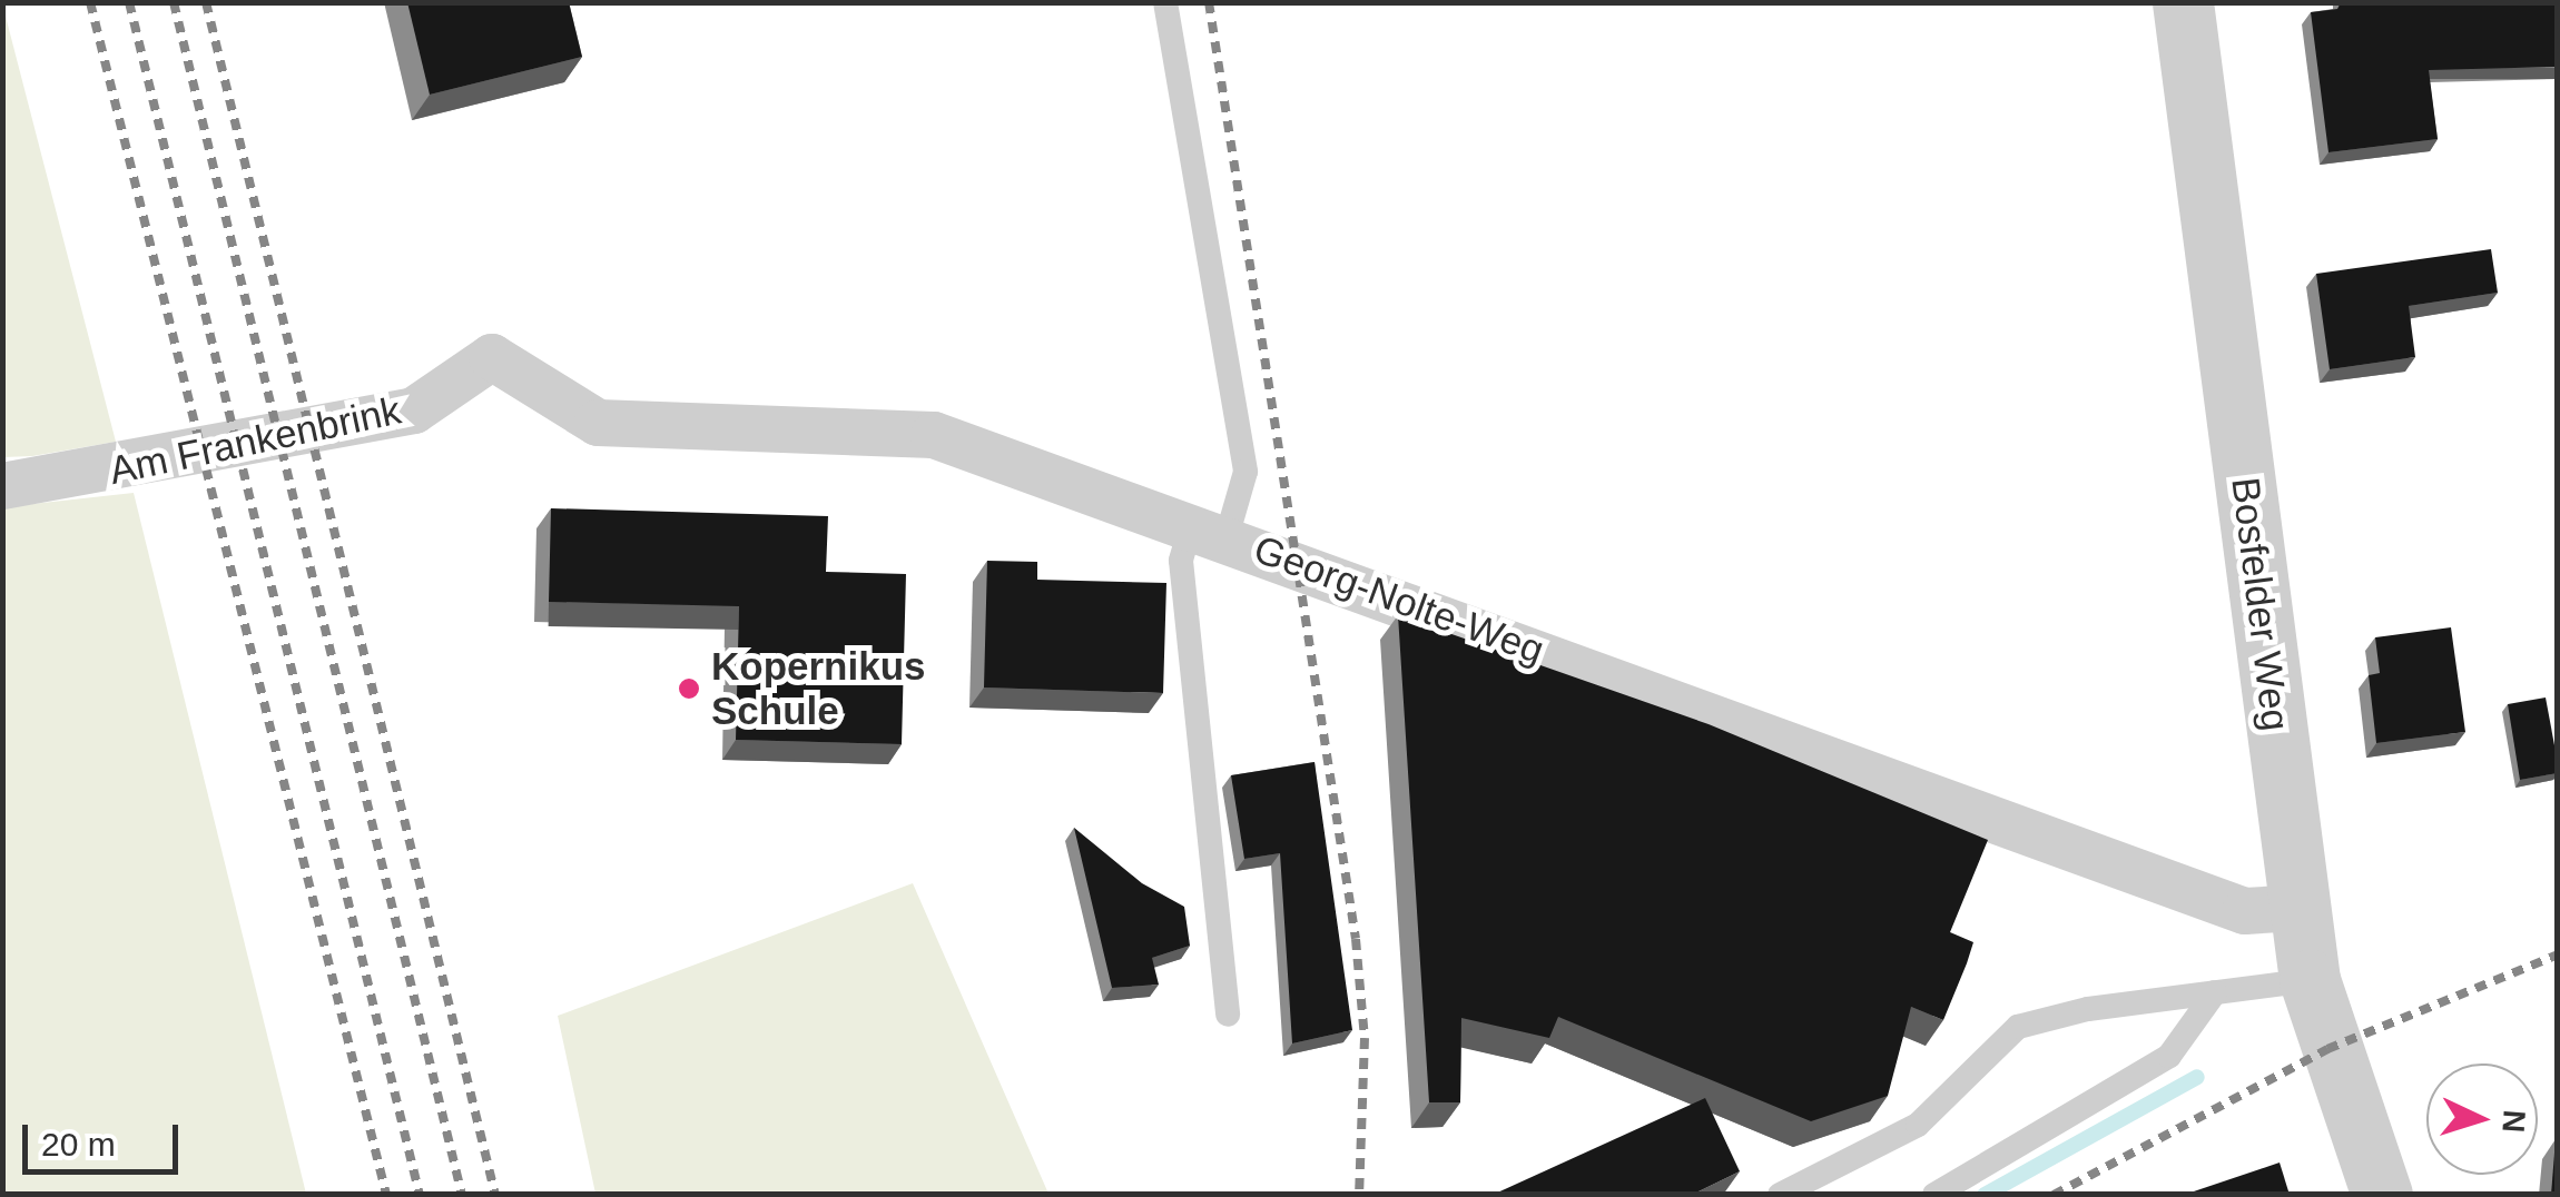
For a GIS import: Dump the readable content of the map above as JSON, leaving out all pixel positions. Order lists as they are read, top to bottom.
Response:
{
  "streets": {
    "street": ["Am Frankenbrink", "Georg-Nolte-Weg", "Bosfelder Weg"]
  },
  "crossings": [
    ["Am Frankenbrink", "Georg-Nolte-Weg"],
    ["Georg-Nolte-Weg", "Bosfelder Weg"]
  ],
  "places": ["Kopernikus Schule"],
  "scale_bar": "20 m",
  "north": "right"
}
